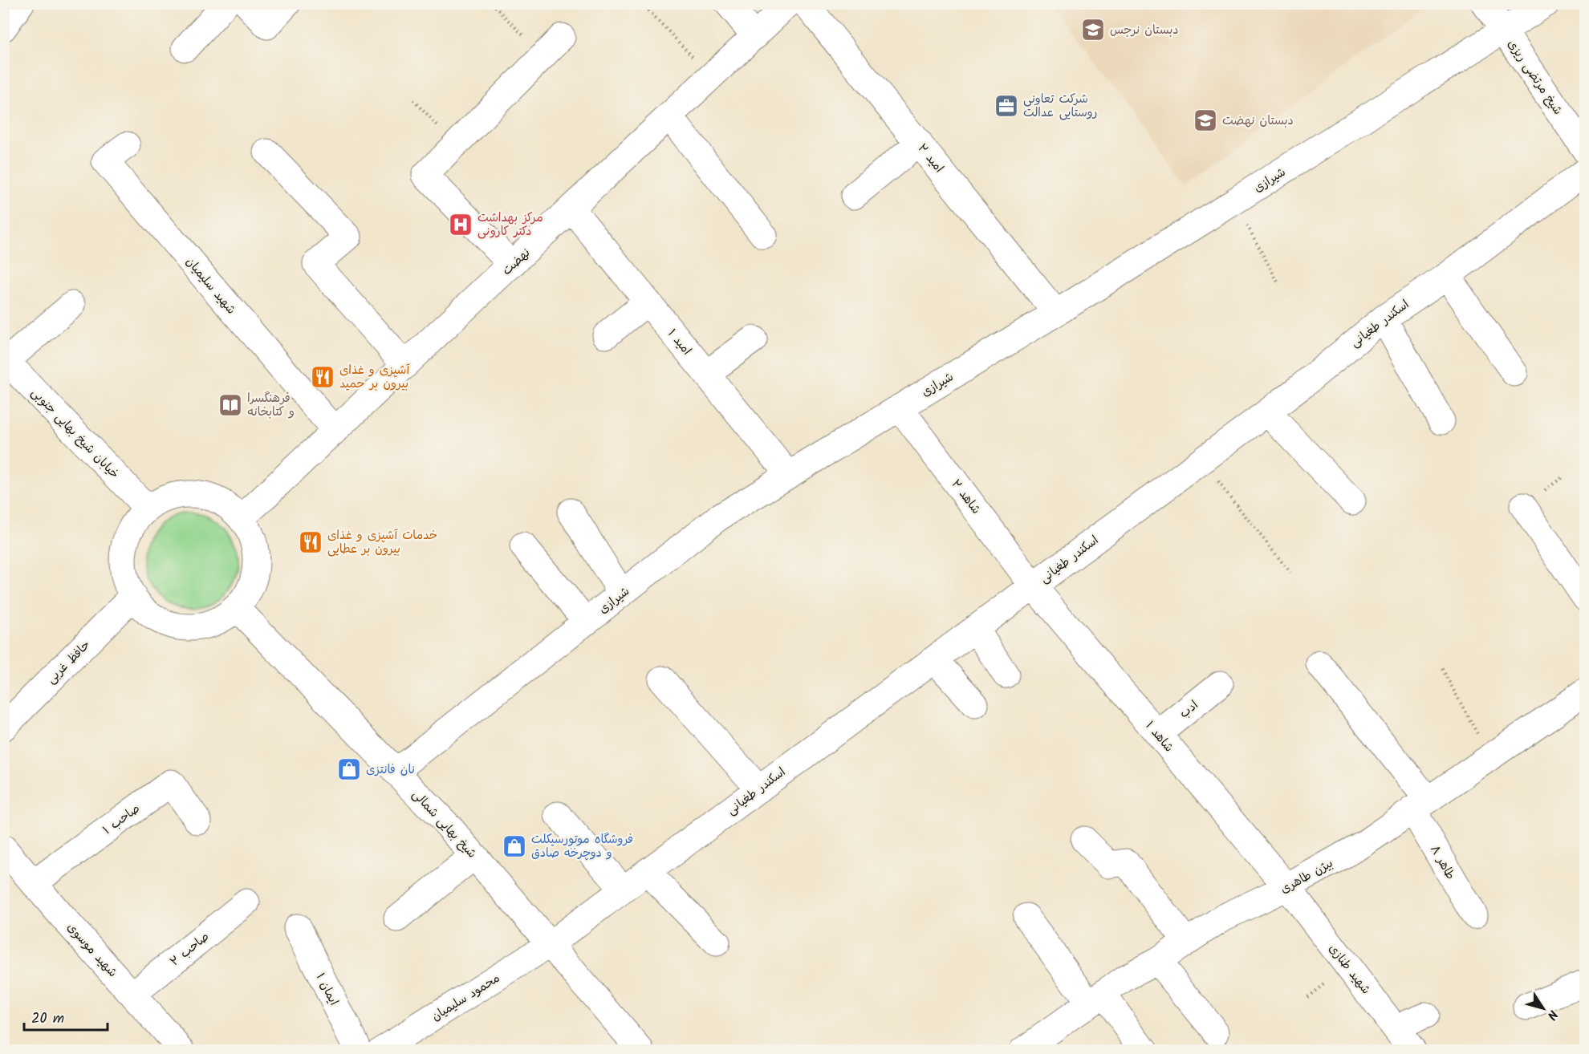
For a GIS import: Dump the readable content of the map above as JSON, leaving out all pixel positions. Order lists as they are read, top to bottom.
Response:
{
  "streets": {
    "street": [
      "شیخ مرتضی ریزی",
      "امید ۲",
      "شیرازی",
      "نهضت",
      "شهید سلیمیان",
      "اسکندر طغیانی",
      "امید ۱",
      "خیابان شیخ بهایی جنوبی",
      "شاهد ۲",
      "حافظ غربی",
      "ادب",
      "شاهد ۱",
      "صاحب ۱",
      "شیخ بهایی شمالی",
      "طاهر ۸",
      "بیژن طاهری",
      "صاحب ۲",
      "شهید موسوی",
      "شهید طنازی",
      "ایمان ۱",
      "محمود سلیمیان"
    ]
  },
  "crossings": [
    ["شیخ مرتضی ریزی", "شیرازی"],
    ["امید ۲", "شیرازی"],
    ["شیرازی", "امید ۱"],
    ["شیرازی", "شاهد ۲"],
    ["شیرازی", "شیخ بهایی شمالی"],
    ["نهضت", "شهید سلیمیان"],
    ["نهضت", "امید ۱"],
    ["نهضت", "خیابان شیخ بهایی جنوبی"],
    ["نهضت", "حافظ غربی"],
    ["نهضت", "شیخ بهایی شمالی"],
    ["اسکندر طغیانی", "شاهد ۲"],
    ["اسکندر طغیانی", "شاهد ۱"],
    ["اسکندر طغیانی", "شیخ بهایی شمالی"],
    ["اسکندر طغیانی", "محمود سلیمیان"],
    ["خیابان شیخ بهایی جنوبی", "حافظ غربی"],
    ["خیابان شیخ بهایی جنوبی", "شیخ بهایی شمالی"],
    ["شاهد ۲", "شاهد ۱"],
    ["حافظ غربی", "شیخ بهایی شمالی"],
    ["ادب", "شاهد ۱"],
    ["شاهد ۱", "بیژن طاهری"],
    ["شاهد ۱", "شهید طنازی"],
    ["صاحب ۱", "شهید موسوی"],
    ["شیخ بهایی شمالی", "محمود سلیمیان"],
    ["طاهر ۸", "بیژن طاهری"],
    ["بیژن طاهری", "شهید طنازی"],
    ["صاحب ۲", "شهید موسوی"]
  ],
  "places": {
    "school or university": ["دبستان نرجس", "دبستان نهضت"],
    "office": ["شرکت تعاونی روستایی عدالت"],
    "hospital": ["مرکز بهداشت دکتر کارونی"],
    "restaurant": ["آشپزی و غذای بیرون بر حمید", "خدمات آشپزی و غذای بیرون بر عطایی"],
    "library": ["فرهنگسرا و کتابخانه"],
    "shop": ["نان فانتزی", "فروشگاه موتورسیکلت و دوچرخه صادق"]
  },
  "scale_bar": "20 m",
  "north": "bottom right"
}
